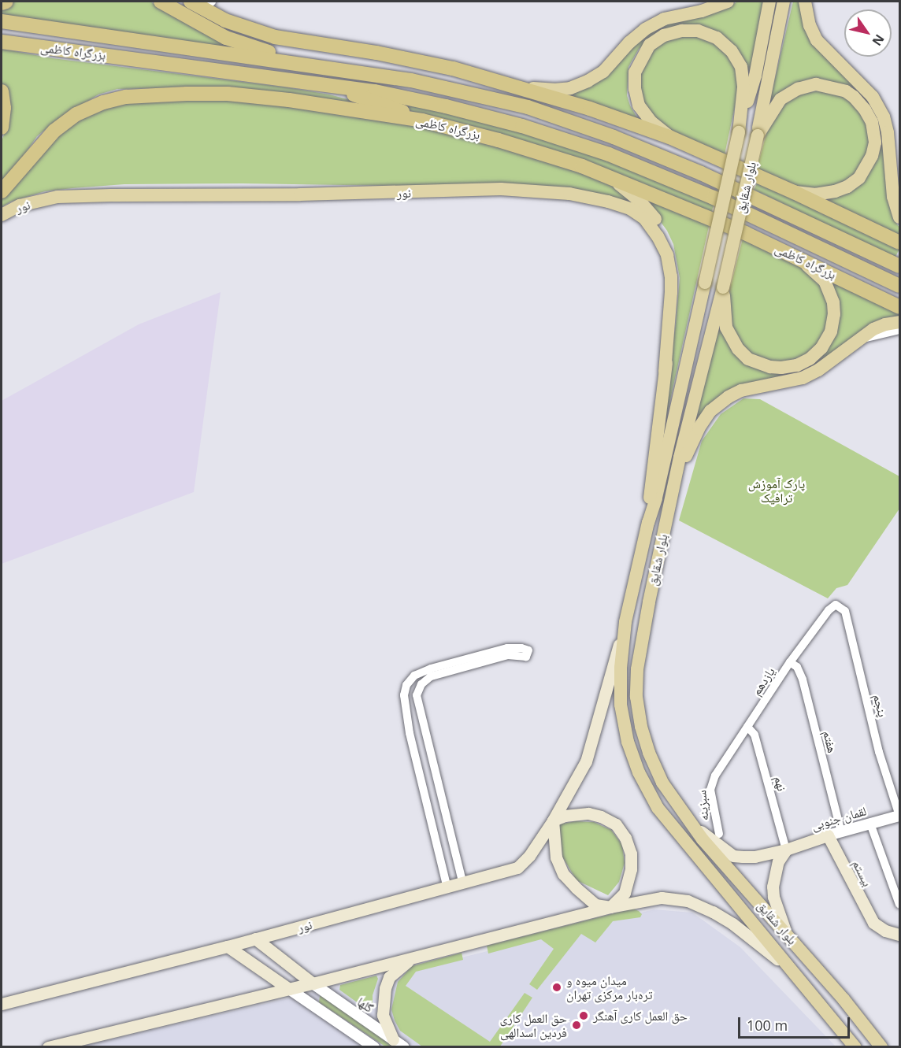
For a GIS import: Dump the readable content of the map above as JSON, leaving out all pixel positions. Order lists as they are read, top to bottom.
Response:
{
  "streets": {
    "highway": ["بزرگراه کاظمی"],
    "main road": [
      "بلوار شقایق",
      "نور",
      "لقمان جنوبی",
      "بیستم"
    ],
    "street": [
      "یازدهم",
      "پنجم",
      "هفتم",
      "نهم",
      "سبزینه",
      "گلها"
    ]
  },
  "crossings": [
    ["بلوار شقایق", "نور"],
    ["بلوار شقایق", "لقمان جنوبی"],
    ["یازدهم", "پنجم"],
    ["یازدهم", "هفتم"],
    ["یازدهم", "نهم"],
    ["یازدهم", "سبزینه"],
    ["پنجم", "لقمان جنوبی"],
    ["هفتم", "لقمان جنوبی"],
    ["نهم", "لقمان جنوبی"],
    ["لقمان جنوبی", "بیستم"]
  ],
  "parks": ["پارک آموزش ترافیک"],
  "places": ["میدان میوه و تره‌بار مرکزی تهران", "حق العمل کاری آهنگر", "حق العمل کاری فردین اسدالهی"],
  "scale_bar": "100 m",
  "north": "bottom right"
}
